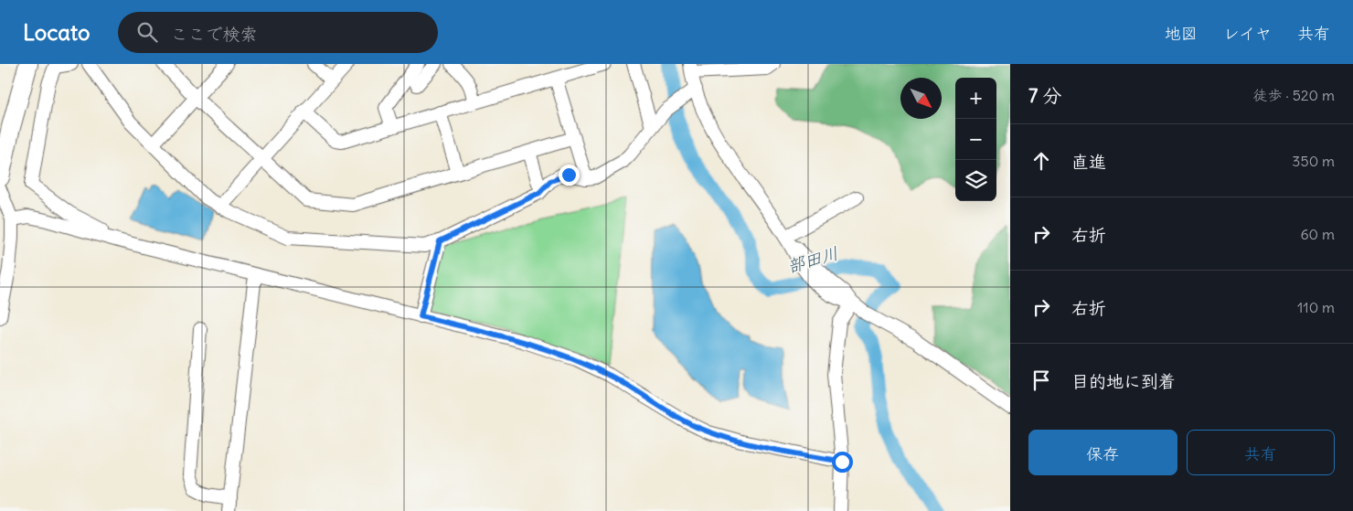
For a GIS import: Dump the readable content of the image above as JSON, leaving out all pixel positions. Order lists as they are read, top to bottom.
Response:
{
  "water": ["部田川"],
  "north": "bottom right",
  "page": {
    "header": "Locato",
    "search": "ここで検索",
    "nav": ["地図", "レイヤ", "共有"],
    "heading": ["7 分", "徒歩 · 520 m"],
    "map_buttons": ["+", "−"],
    "list": [
      ["直進", "350 m"],
      ["右折", "60 m"],
      ["右折", "110 m"],
      "目的地に到着"
    ],
    "buttons": ["保存", "共有"]
  }
}
